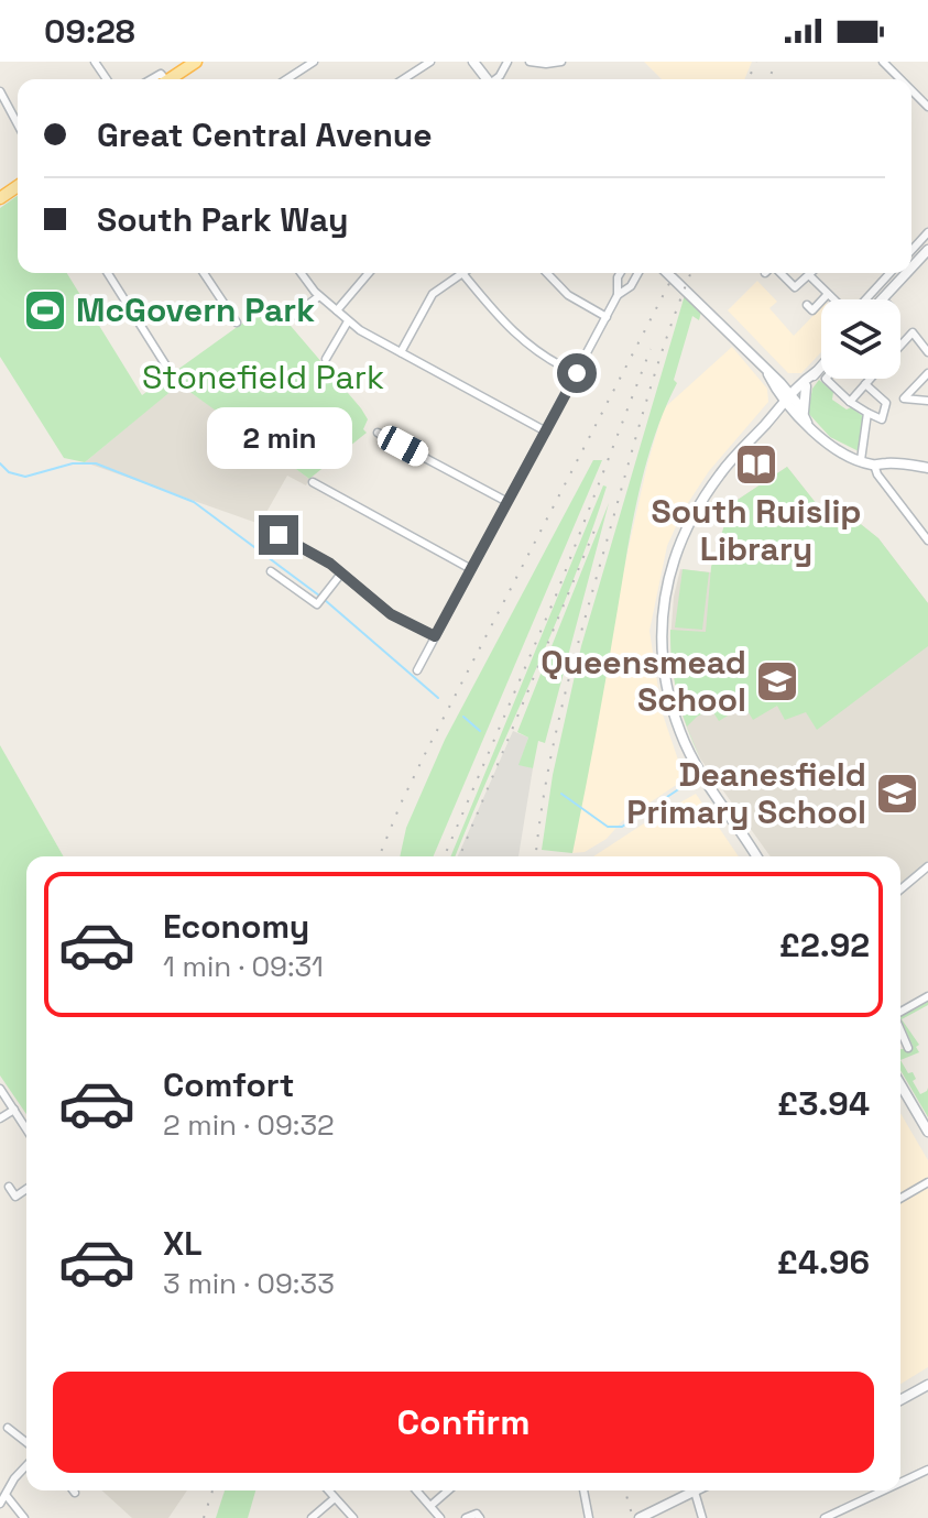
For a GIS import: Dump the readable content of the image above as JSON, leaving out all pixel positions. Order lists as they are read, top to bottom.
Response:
{
  "parks": ["Stonefield Park"],
  "places": {
    "sports": ["McGovern Park"],
    "library": ["South Ruislip Library"],
    "school or university": ["Queensmead School", "Deanesfield Primary School"]
  },
  "page": {
    "status": "09:28",
    "banner": ["Great Central Avenue", "South Park Way"],
    "bubble": "2 min",
    "list": [
      {
        "name": "Economy",
        "note": "1 min · 09:31",
        "value": "£2.92"
      },
      {
        "name": "Comfort",
        "note": "2 min · 09:32",
        "value": "£3.94"
      },
      {
        "name": "XL",
        "note": "3 min · 09:33",
        "value": "£4.96"
      }
    ],
    "buttons": "Confirm"
  }
}
